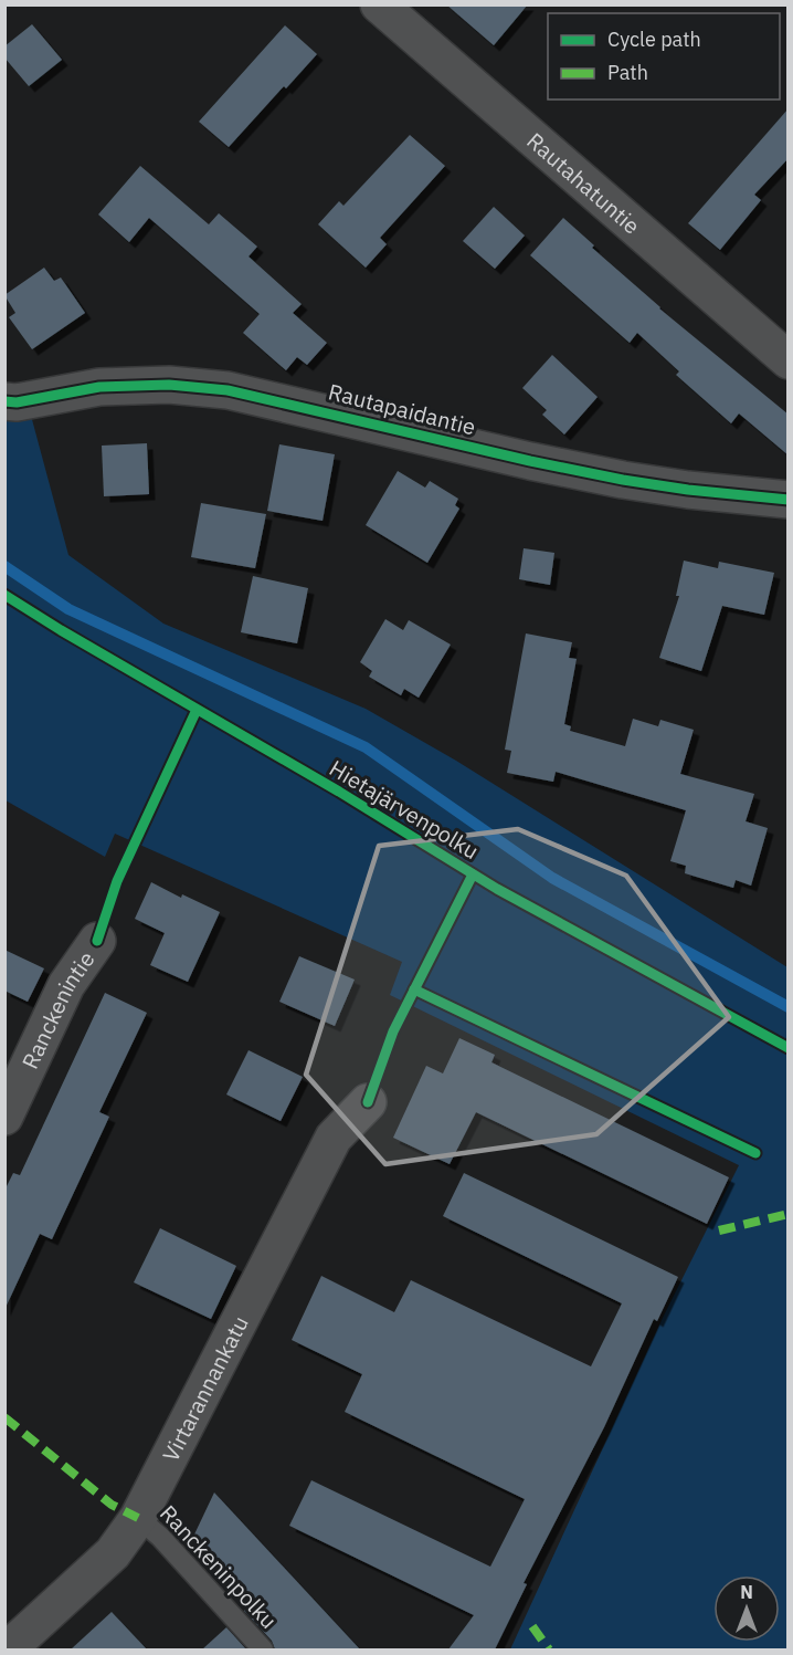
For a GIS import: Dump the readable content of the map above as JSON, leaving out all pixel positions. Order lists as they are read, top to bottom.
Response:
{
  "streets": {
    "street": [
      "Rautahatuntie",
      "Rautapaidantie",
      "Ranckenintie",
      "Virtarannankatu"
    ],
    "lane": ["Ranckeninpolku"],
    "cycle path": ["Hietajärvenpolku"]
  },
  "crossings": [
    ["Virtarannankatu", "Ranckeninpolku"]
  ],
  "legend": ["Cycle path", "Path"],
  "north": "top"
}
